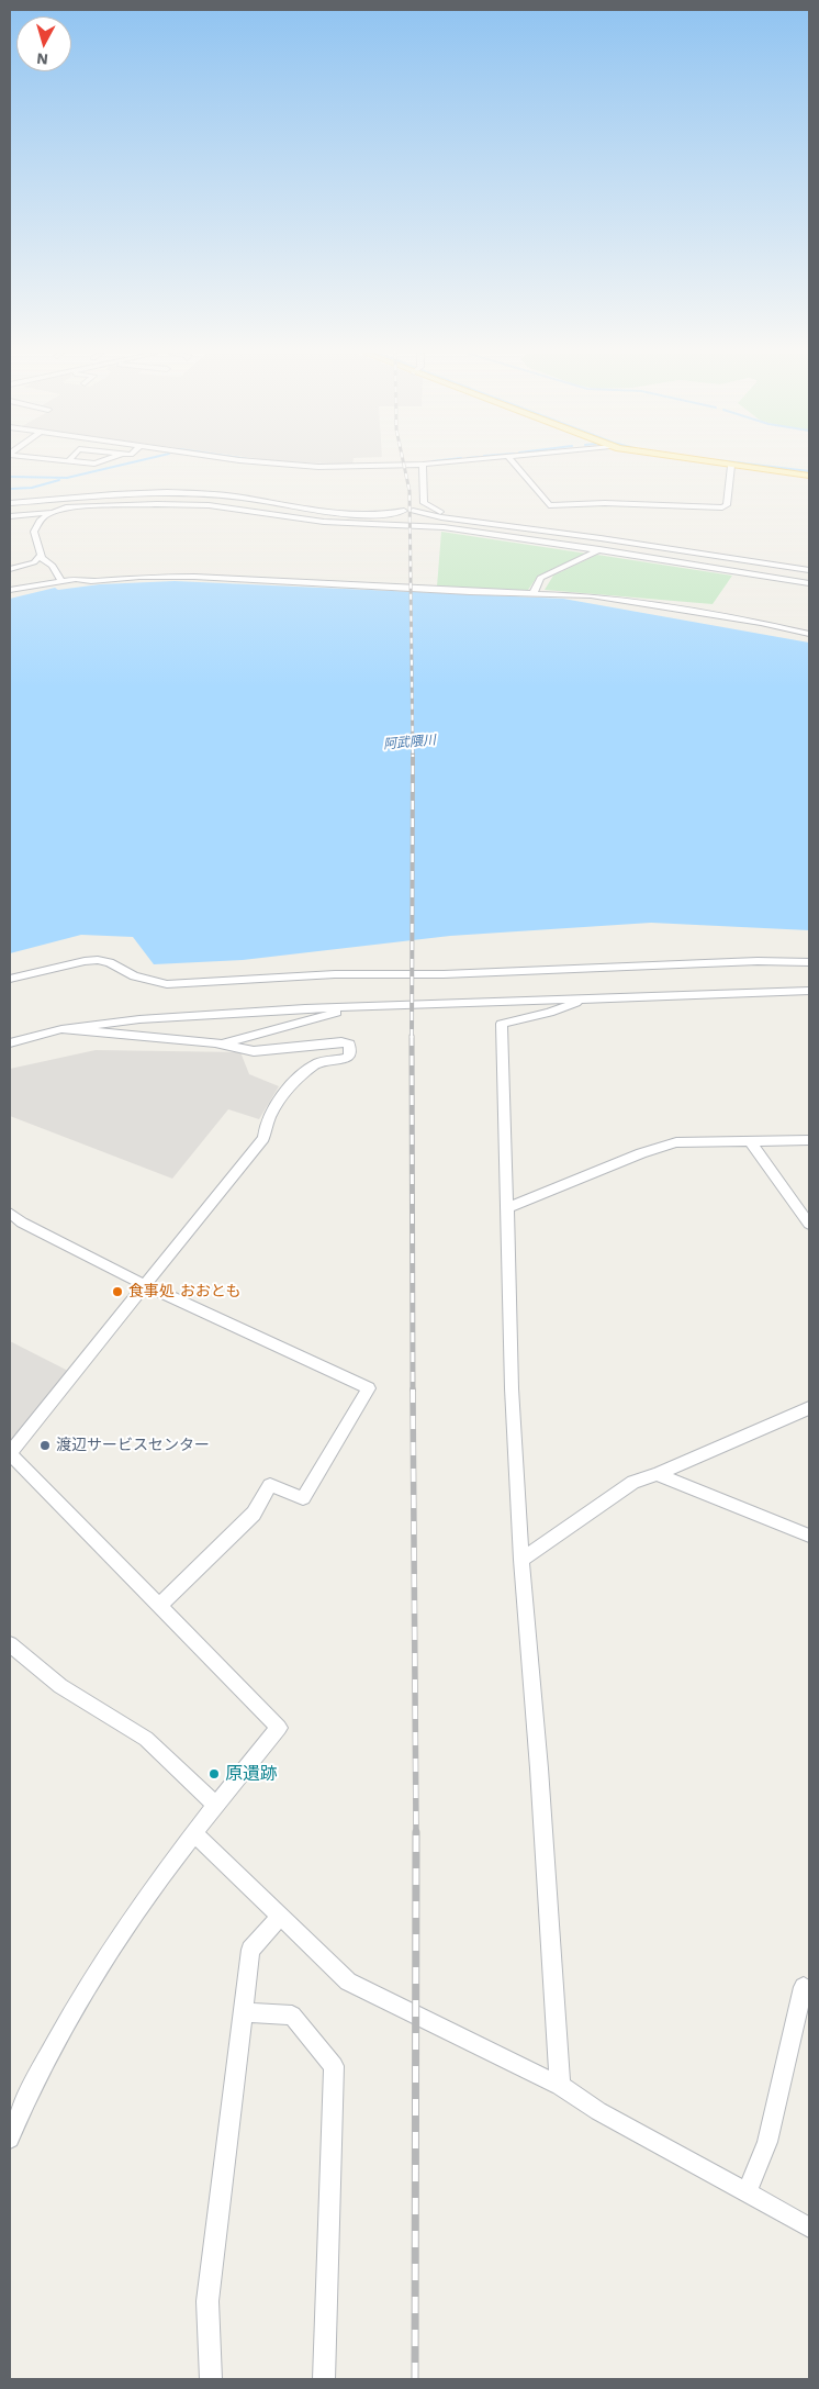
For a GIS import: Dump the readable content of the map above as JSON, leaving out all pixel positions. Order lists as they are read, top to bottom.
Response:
{
  "water": ["阿武隈川"],
  "places": ["食事処 おおとも", "渡辺サービスセンター", "原遺跡"],
  "north": "bottom"
}
